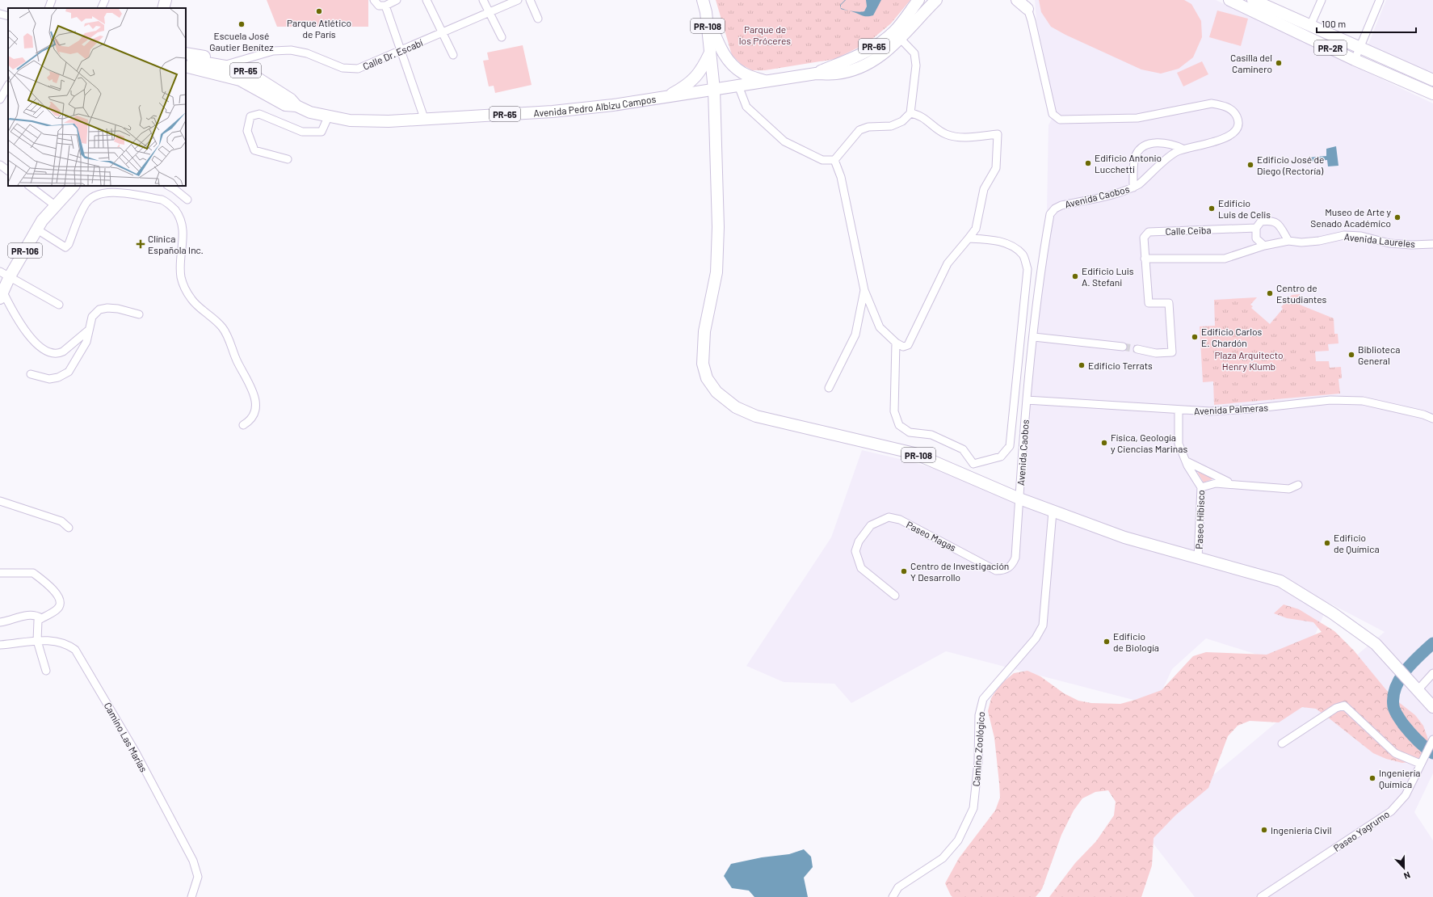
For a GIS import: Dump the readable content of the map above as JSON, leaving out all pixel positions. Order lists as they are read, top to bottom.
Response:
{
  "streets": {
    "main road": [
      "PR-108",
      "PR-65",
      "PR-2R",
      "Avenida Pedro Albizu Campos",
      "PR-106"
    ],
    "street": [
      "Calle Dr. Escabí",
      "Avenida Caobos",
      "Calle Ceiba",
      "Avenida Laureles",
      "Avenida Palmeras",
      "Paseo Hibisco",
      "Paseo Magas",
      "Camino Las Marías",
      "Camino Zoológico",
      "Paseo Yagrumo"
    ]
  },
  "crossings": [
    ["PR-108", "Avenida Pedro Albizu Campos"],
    ["PR-108", "Avenida Caobos"],
    ["PR-108", "Paseo Hibisco"],
    ["PR-108", "Paseo Magas"],
    ["PR-108", "Camino Zoológico"],
    ["Calle Dr. Escabí", "Avenida Pedro Albizu Campos"],
    ["Avenida Caobos", "Avenida Palmeras"],
    ["Avenida Caobos", "Paseo Magas"],
    ["Avenida Palmeras", "Paseo Hibisco"]
  ],
  "parks": ["Parque de los Próceres", "Plaza Arquitecto Henry Klumb"],
  "places": {
    "other": [
      "Parque Atlético de París",
      "Escuela José Gautier Benítez",
      "Casilla del Caminero",
      "Edificio Antonio Lucchetti",
      "Edificio José de Diego (Rectoría)",
      "Edificio Luis de Celis",
      "Museo de Arte y Senado Académico",
      "Edificio Luis A. Stefani",
      "Centro de Estudiantes",
      "Edificio Carlos E. Chardón",
      "Biblioteca General",
      "Edificio Terrats",
      "Física, Geología y Ciencias Marinas",
      "Edificio de Química",
      "Centro de Investigación Y Desarrollo",
      "Edificio de Biología",
      "Ingeniería Química",
      "Ingeniería Civil"
    ],
    "health": ["Clínica Española Inc."]
  },
  "scale_bar": "100 m",
  "north": "bottom"
}
